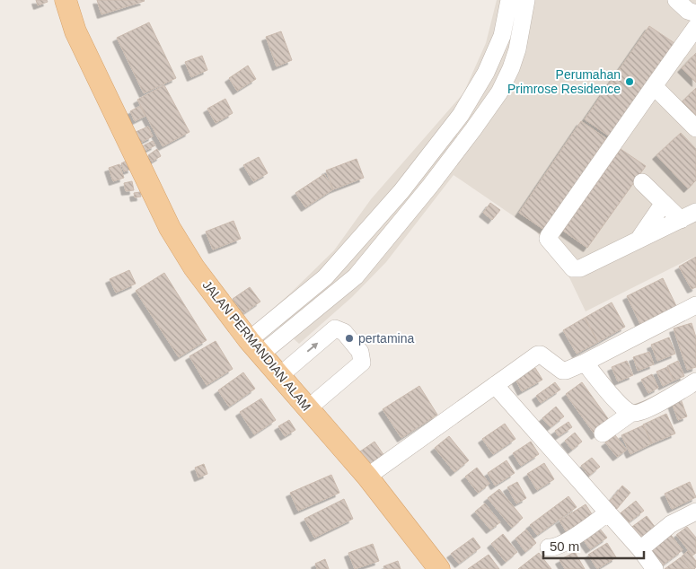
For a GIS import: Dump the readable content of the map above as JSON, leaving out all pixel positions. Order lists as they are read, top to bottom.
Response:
{
  "streets": {
    "main road": ["JALAN PERMANDIAN ALAM"]
  },
  "places": ["Perumahan Primrose Residence", "pertamina"],
  "scale_bar": "50 m"
}
